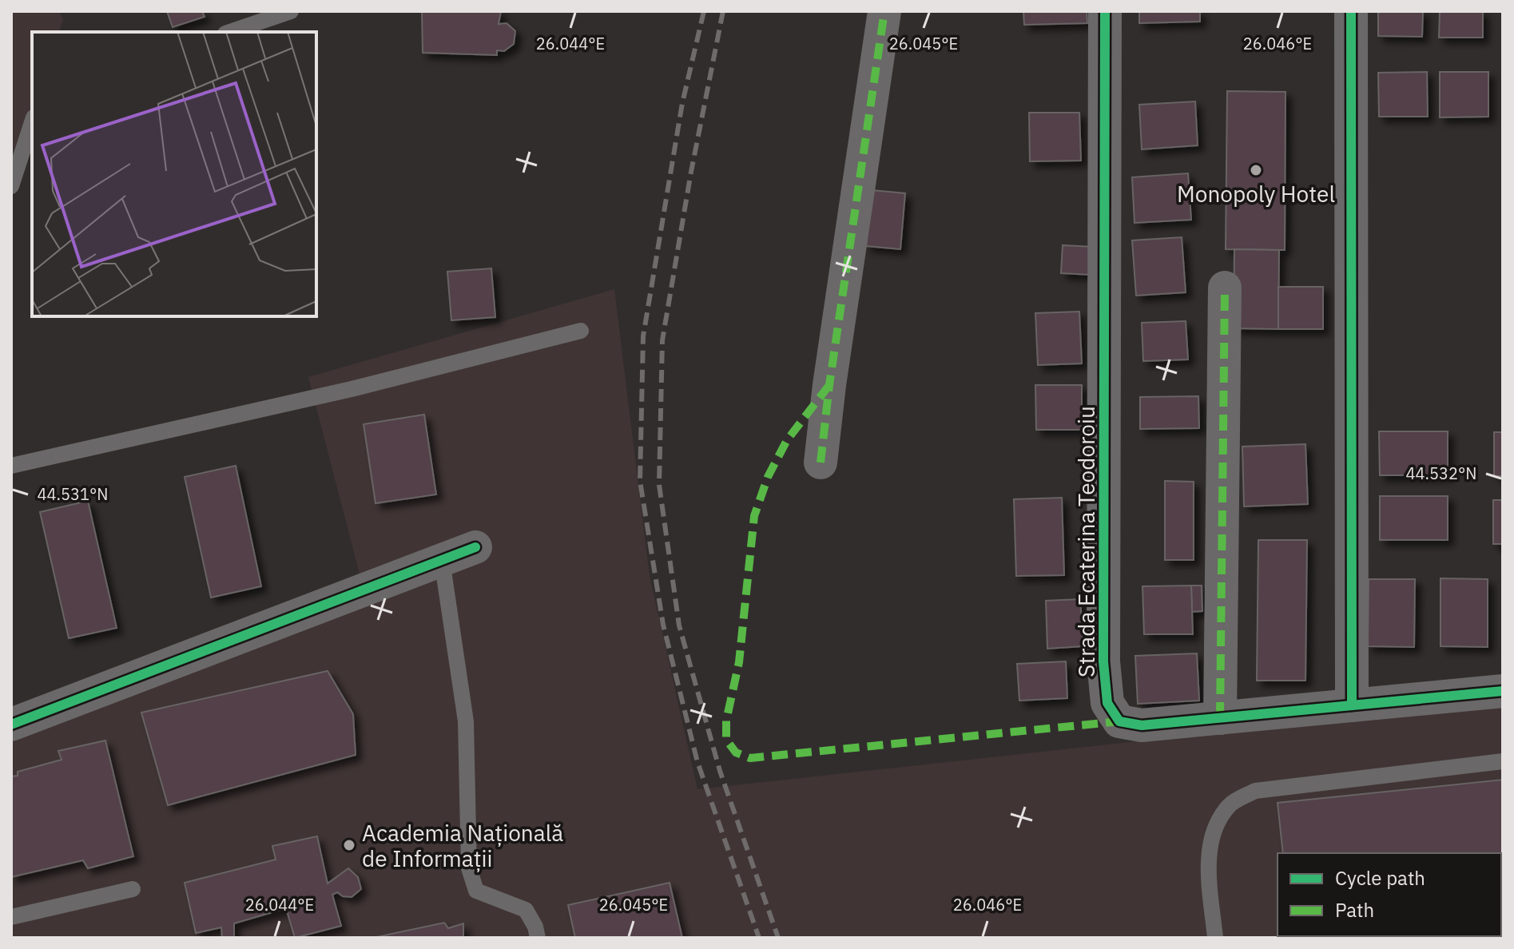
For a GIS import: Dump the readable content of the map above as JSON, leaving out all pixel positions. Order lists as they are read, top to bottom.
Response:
{
  "streets": {
    "street": ["Strada Ecaterina Teodoroiu"]
  },
  "places": ["Monopoly Hotel", "Academia Națională de Informații"],
  "legend": ["Cycle path", "Path"],
  "coordinates": [
    "26.044°E",
    "26.045°E",
    "26.046°E",
    "44.532°N",
    "44.531°N"
  ]
}
